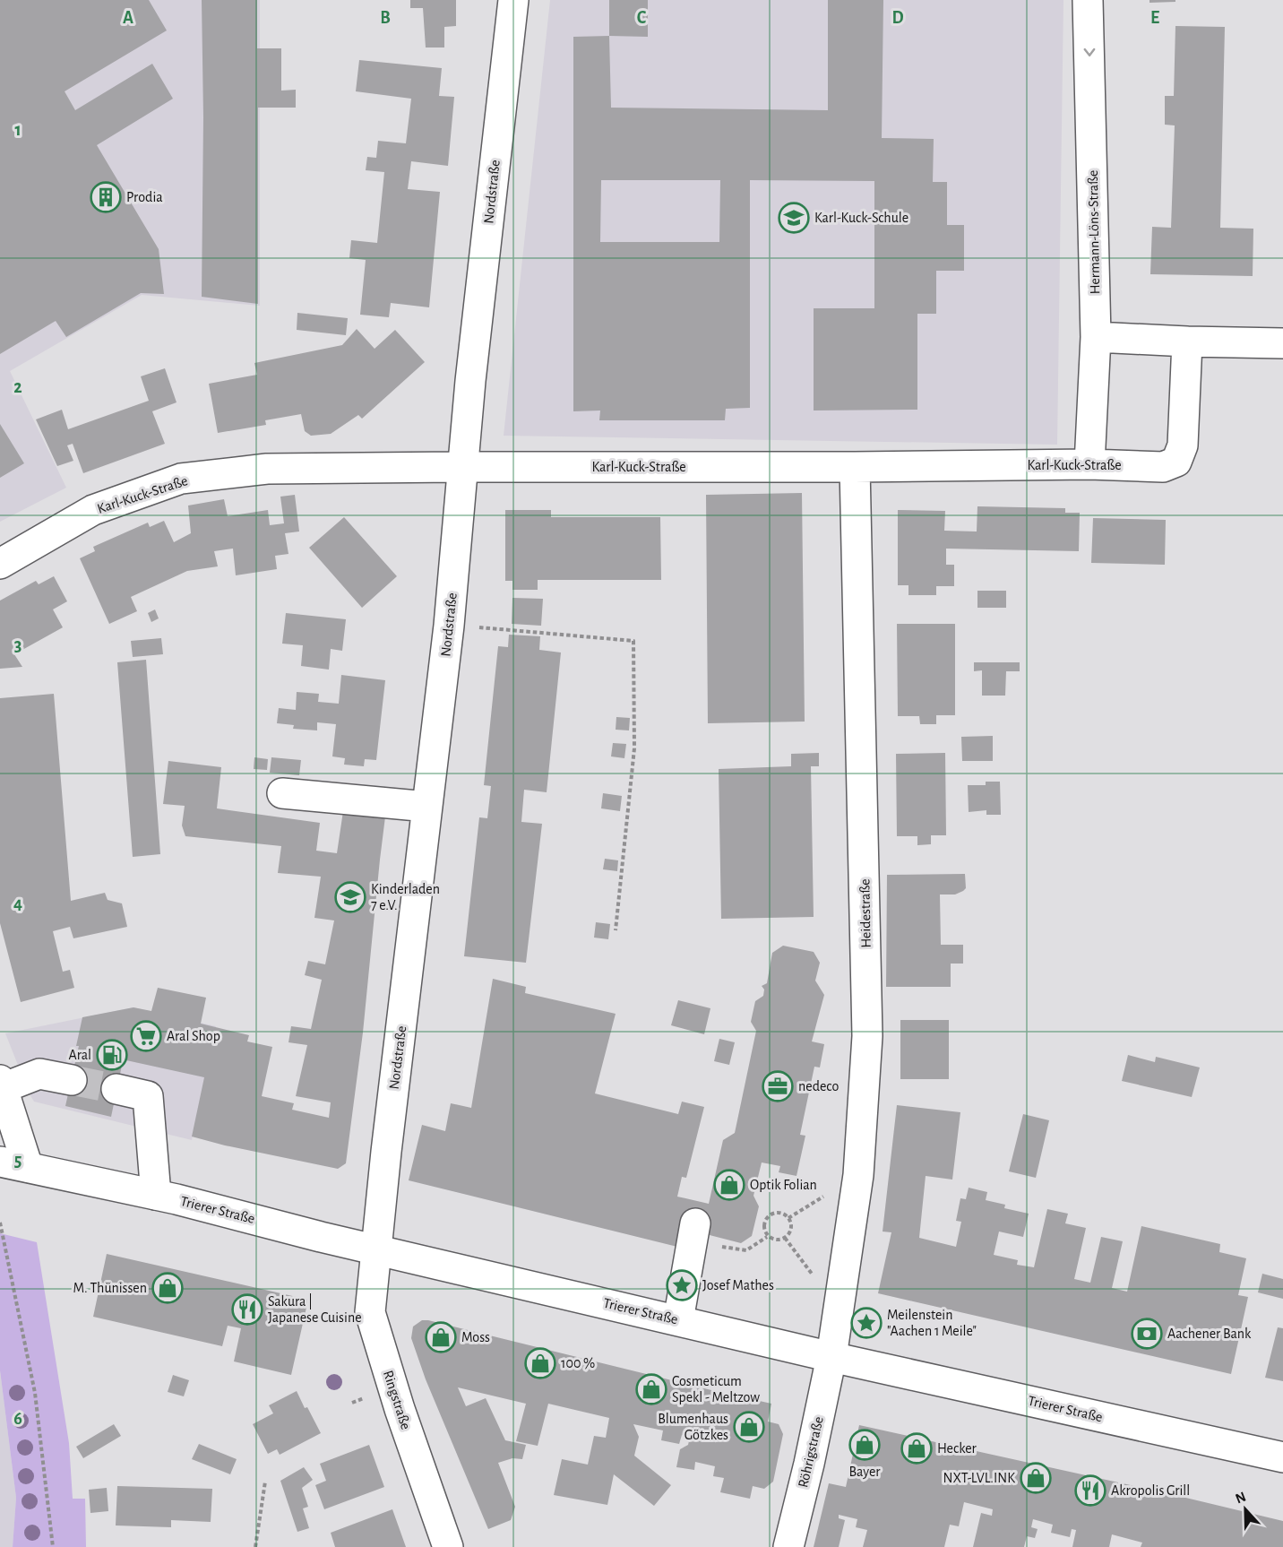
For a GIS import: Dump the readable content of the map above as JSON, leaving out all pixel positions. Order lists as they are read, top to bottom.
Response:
{
  "streets": {
    "street": [
      "Nordstraße",
      "Hermann-Löns-Straße",
      "Karl-Kuck-Straße",
      "Heidestraße",
      "Trierer Straße",
      "Ringstraße",
      "Röhrigstraße"
    ]
  },
  "crossings": [
    ["Nordstraße", "Karl-Kuck-Straße"],
    ["Nordstraße", "Trierer Straße"],
    ["Nordstraße", "Ringstraße"],
    ["Hermann-Löns-Straße", "Karl-Kuck-Straße"],
    ["Karl-Kuck-Straße", "Heidestraße"],
    ["Heidestraße", "Trierer Straße"],
    ["Heidestraße", "Röhrigstraße"],
    ["Trierer Straße", "Ringstraße"],
    ["Trierer Straße", "Röhrigstraße"]
  ],
  "one_way": ["Hermann-Löns-Straße"],
  "places": {
    "building": ["Prodia"],
    "school or university": ["Karl-Kuck-Schule", "Kinderladen 7 e.V."],
    "supermarket": ["Aral Shop"],
    "fuel station": ["Aral"],
    "office": ["nedeco"],
    "shop": [
      "Optik Folian",
      "M. Thünissen",
      "Moss",
      "100 %",
      "Cosmeticum Spekl - Meltzow",
      "Blumenhaus Götzkes",
      "Bayer",
      "Hecker",
      "NXT-LVL.INK"
    ],
    "place": ["Josef Mathes", "Meilenstein \"Aachen 1 Meile\""],
    "restaurant": ["Sakura | Japanese Cuisine", "Akropolis Grill"],
    "bank": ["Aachener Bank"]
  },
  "north": "top",
  "grid": {
    "columns": [
      "A",
      "B",
      "C",
      "D",
      "E"
    ],
    "rows": [
      "1",
      "2",
      "3",
      "4",
      "5",
      "6"
    ]
  }
}
